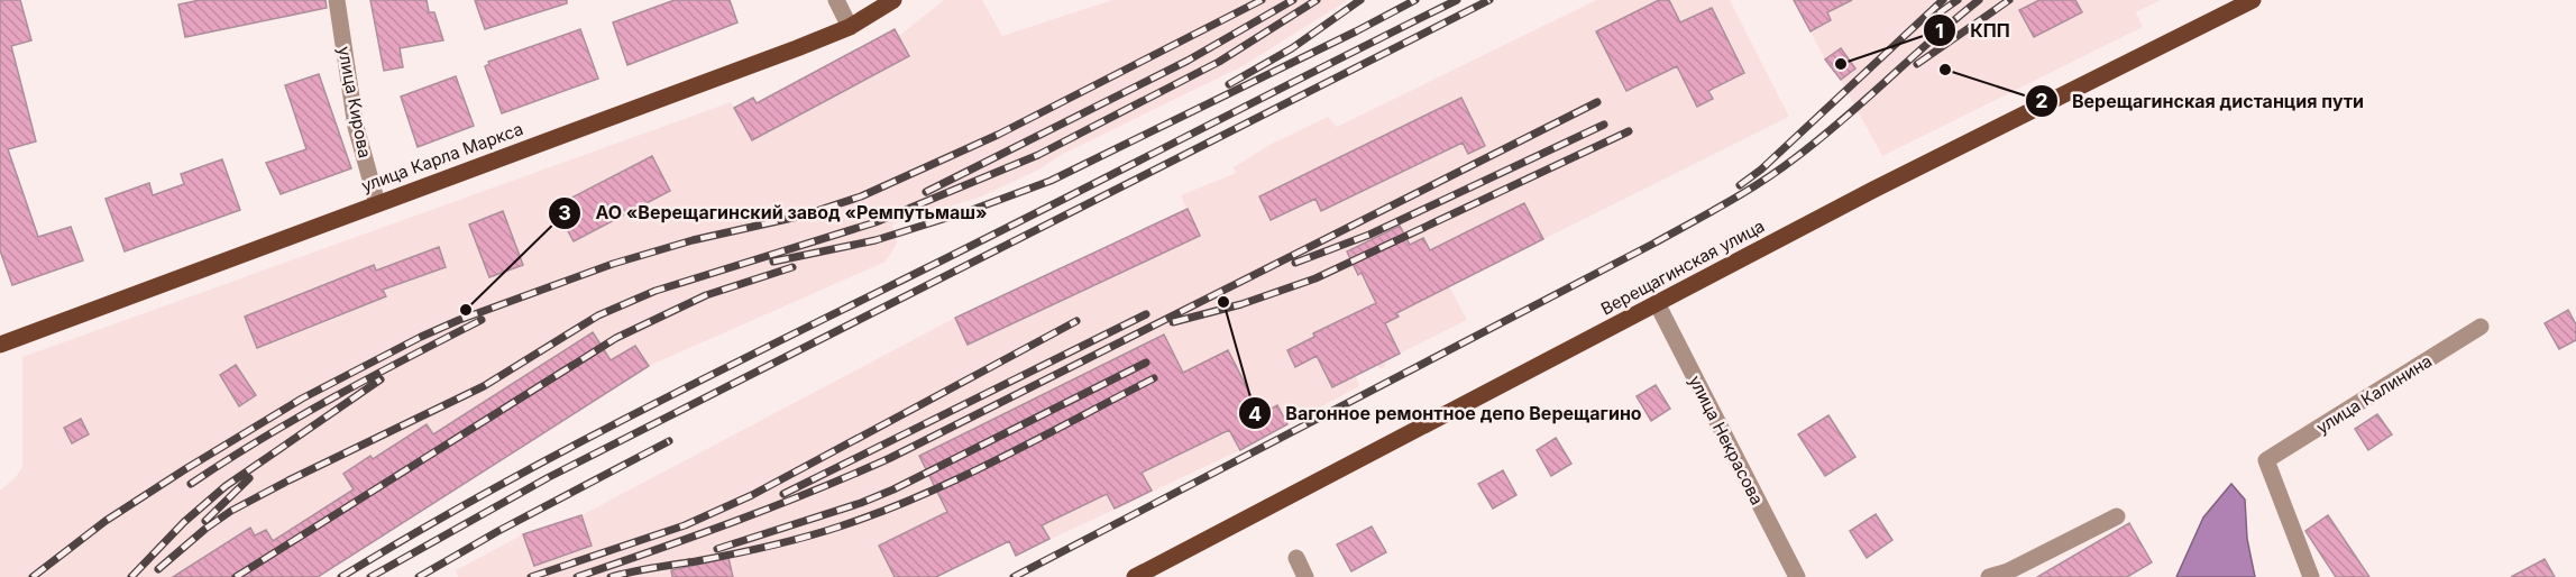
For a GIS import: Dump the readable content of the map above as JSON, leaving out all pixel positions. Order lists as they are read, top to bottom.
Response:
{
  "streets": {
    "main road": ["улица Карла Маркса", "Верещагинская улица"],
    "street": ["улица Кирова", "улица Калинина", "улица Некрасова"]
  },
  "crossings": [
    ["улица Кирова", "улица Карла Маркса"],
    ["Верещагинская улица", "улица Некрасова"]
  ],
  "places": [
    "КПП",
    "Верещагинская дистанция пути",
    "Вагонное ремонтное депо Верещагино",
    "АО «Верещагинский завод «Ремпутьмаш»"
  ]
}
